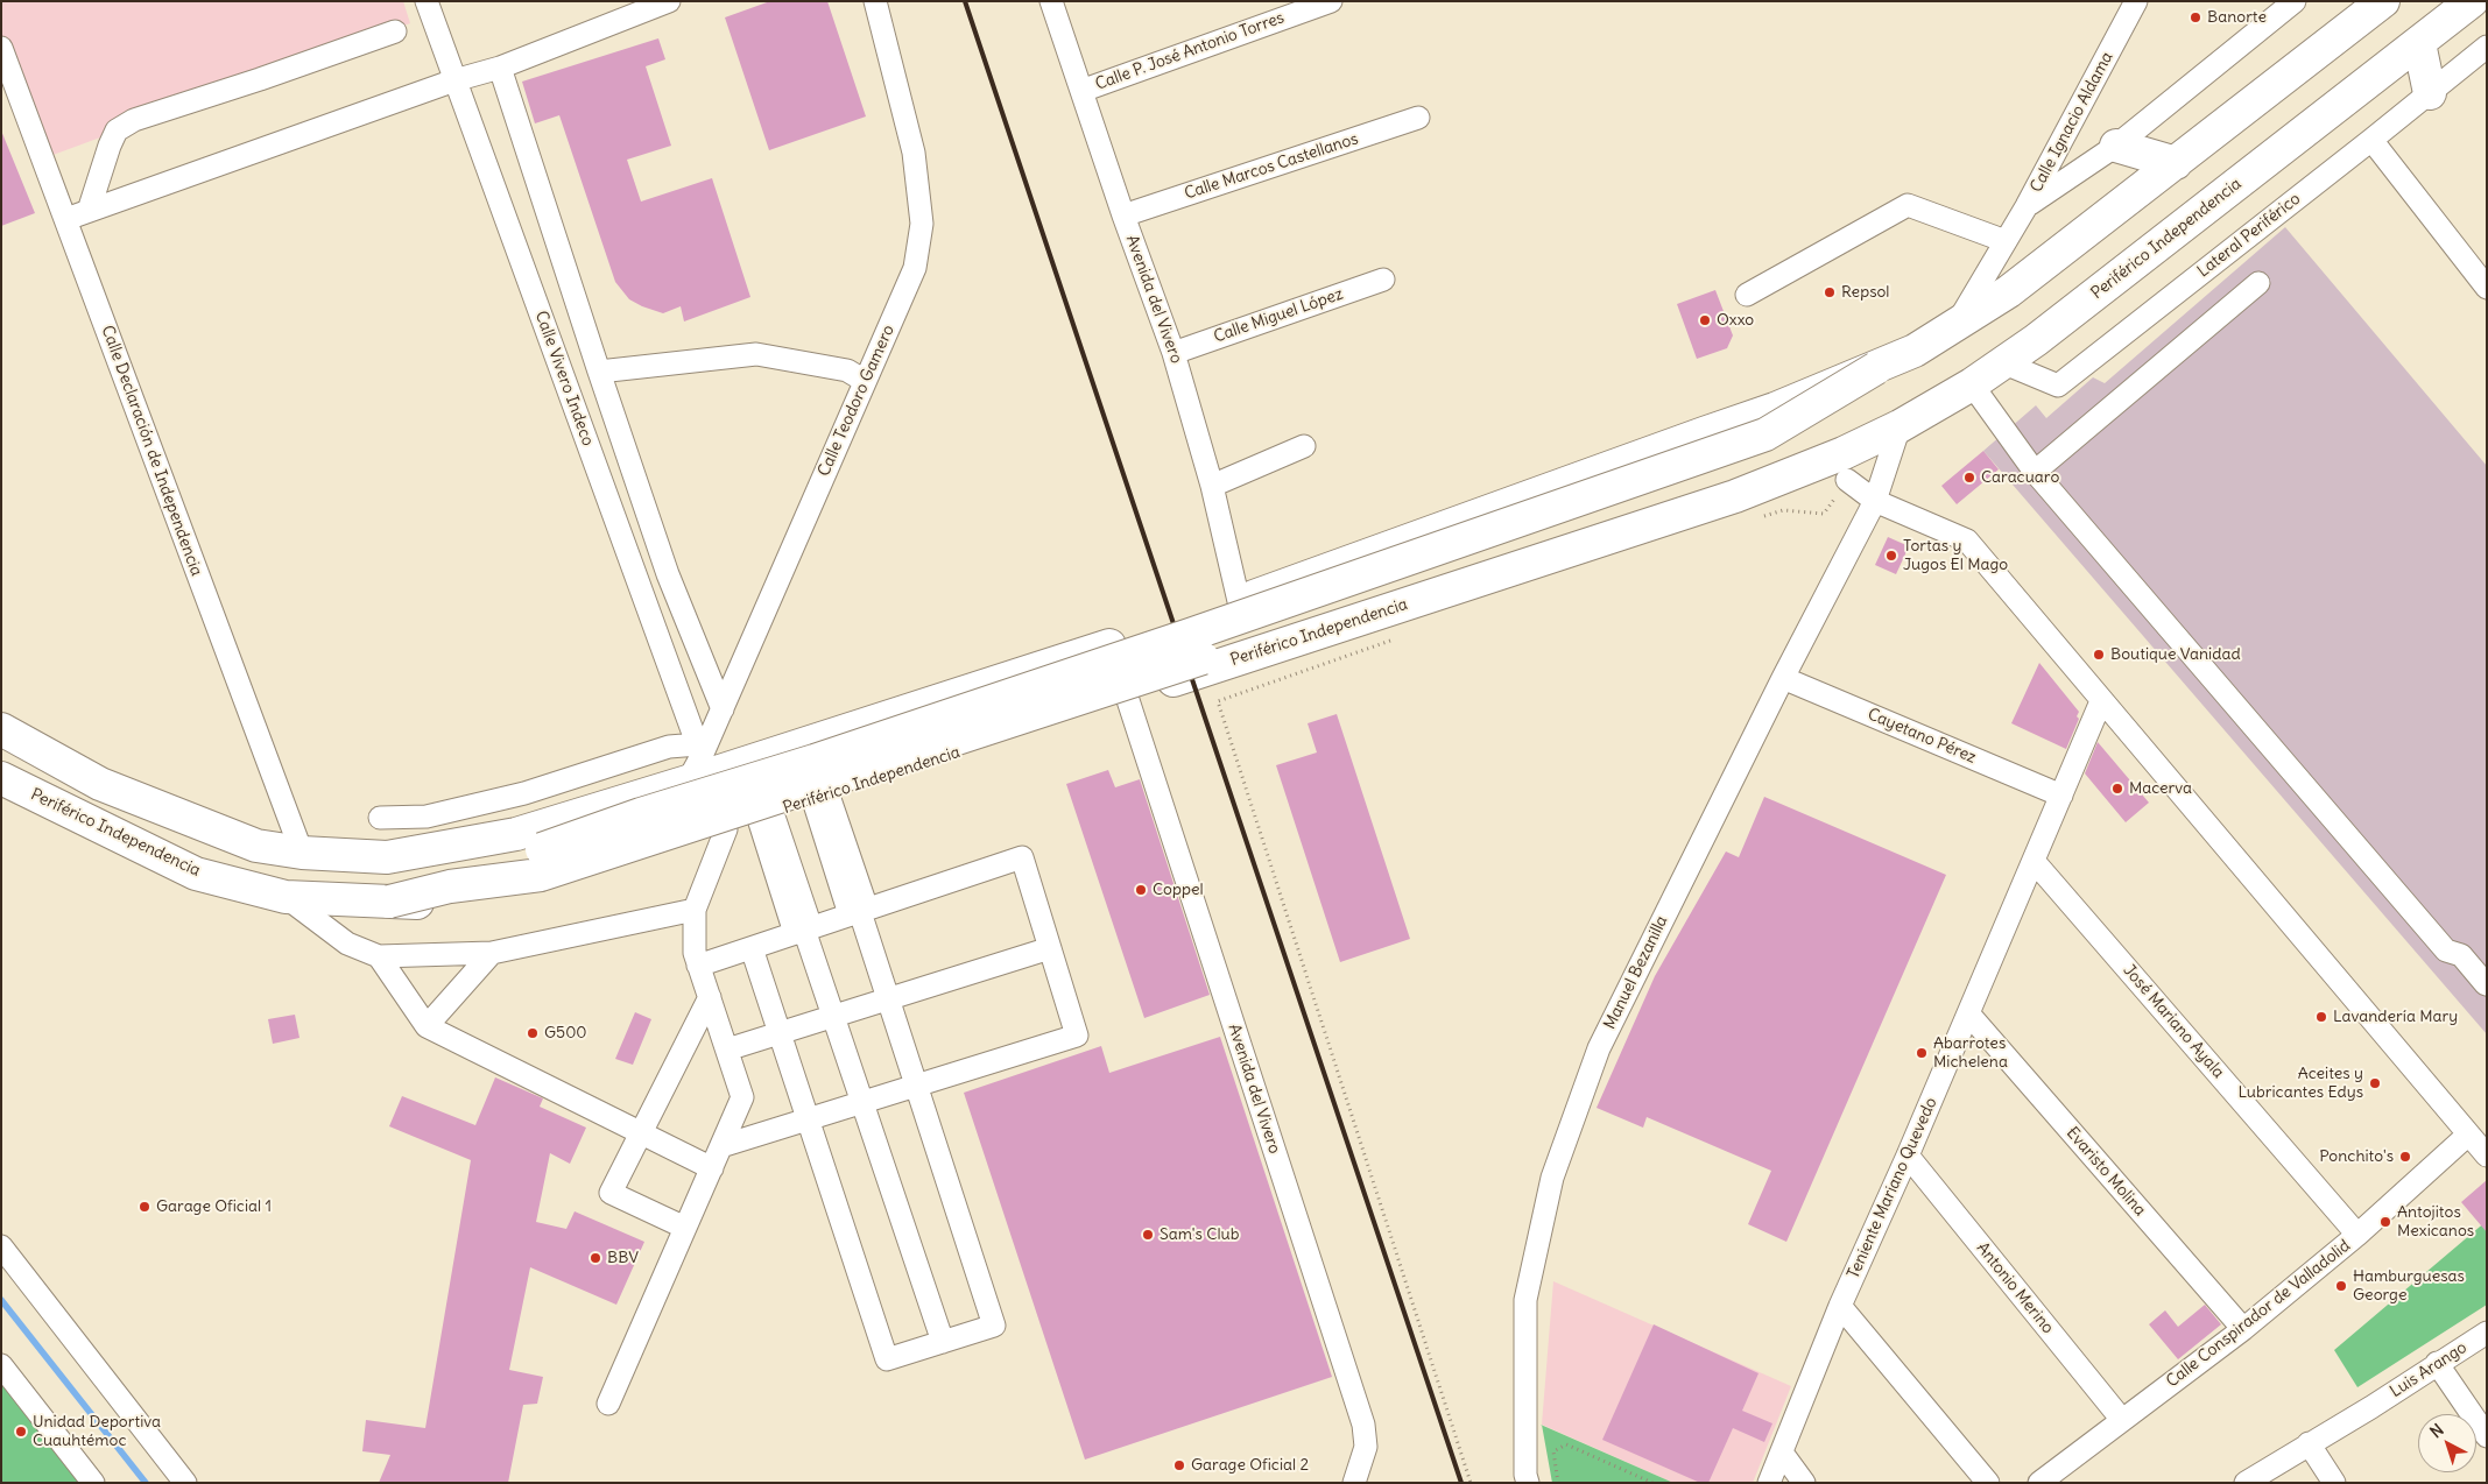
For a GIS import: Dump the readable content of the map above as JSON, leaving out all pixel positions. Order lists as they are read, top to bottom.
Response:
{
  "streets": {
    "highway": ["Periférico Independencia"],
    "street": [
      "Calle P. José Antonio Torres",
      "Calle Ignacio Aldama",
      "Calle Marcos Castellanos",
      "Lateral Periférico",
      "Avenida del Vivero",
      "Calle Miguel López",
      "Calle Vivero Indeco",
      "Calle Teodoro Gamero",
      "Calle Declaración de Independencia",
      "Cayetano Pérez",
      "Manuel Bezanilla",
      "José Mariano Ayala",
      "Evaristo Molina",
      "Teniente Mariano Quevedo",
      "Antonio Merino",
      "Calle Conspirador de Valladolid",
      "Luis Arango"
    ]
  },
  "crossings": [
    ["Calle P. José Antonio Torres", "Avenida del Vivero"],
    ["Calle Marcos Castellanos", "Avenida del Vivero"],
    ["Lateral Periférico", "Periférico Independencia"],
    ["Periférico Independencia", "Avenida del Vivero"],
    ["Periférico Independencia", "Calle Vivero Indeco"],
    ["Periférico Independencia", "Calle Teodoro Gamero"],
    ["Periférico Independencia", "Calle Declaración de Independencia"],
    ["Periférico Independencia", "Manuel Bezanilla"],
    ["Avenida del Vivero", "Calle Miguel López"],
    ["Calle Vivero Indeco", "Calle Teodoro Gamero"],
    ["Cayetano Pérez", "Manuel Bezanilla"],
    ["Cayetano Pérez", "Teniente Mariano Quevedo"],
    ["José Mariano Ayala", "Teniente Mariano Quevedo"],
    ["José Mariano Ayala", "Calle Conspirador de Valladolid"],
    ["Evaristo Molina", "Teniente Mariano Quevedo"],
    ["Evaristo Molina", "Calle Conspirador de Valladolid"],
    ["Teniente Mariano Quevedo", "Antonio Merino"],
    ["Antonio Merino", "Calle Conspirador de Valladolid"]
  ],
  "places": [
    "Banorte",
    "Repsol",
    "Oxxo",
    "Caracuaro",
    "Tortas y Jugos El Mago",
    "Boutique Vanidad",
    "Macerva",
    "Coppel",
    "Lavandería Mary",
    "G500",
    "Abarrotes Michelena",
    "Aceites y Lubricantes Edys",
    "Ponchito's",
    "Garage Oficial 1",
    "Antojitos Mexicanos",
    "Sam's Club",
    "BBV",
    "Hamburguesas George",
    "Unidad Deportiva Cuauhtémoc",
    "Garage Oficial 2"
  ],
  "north": "top left"
}
